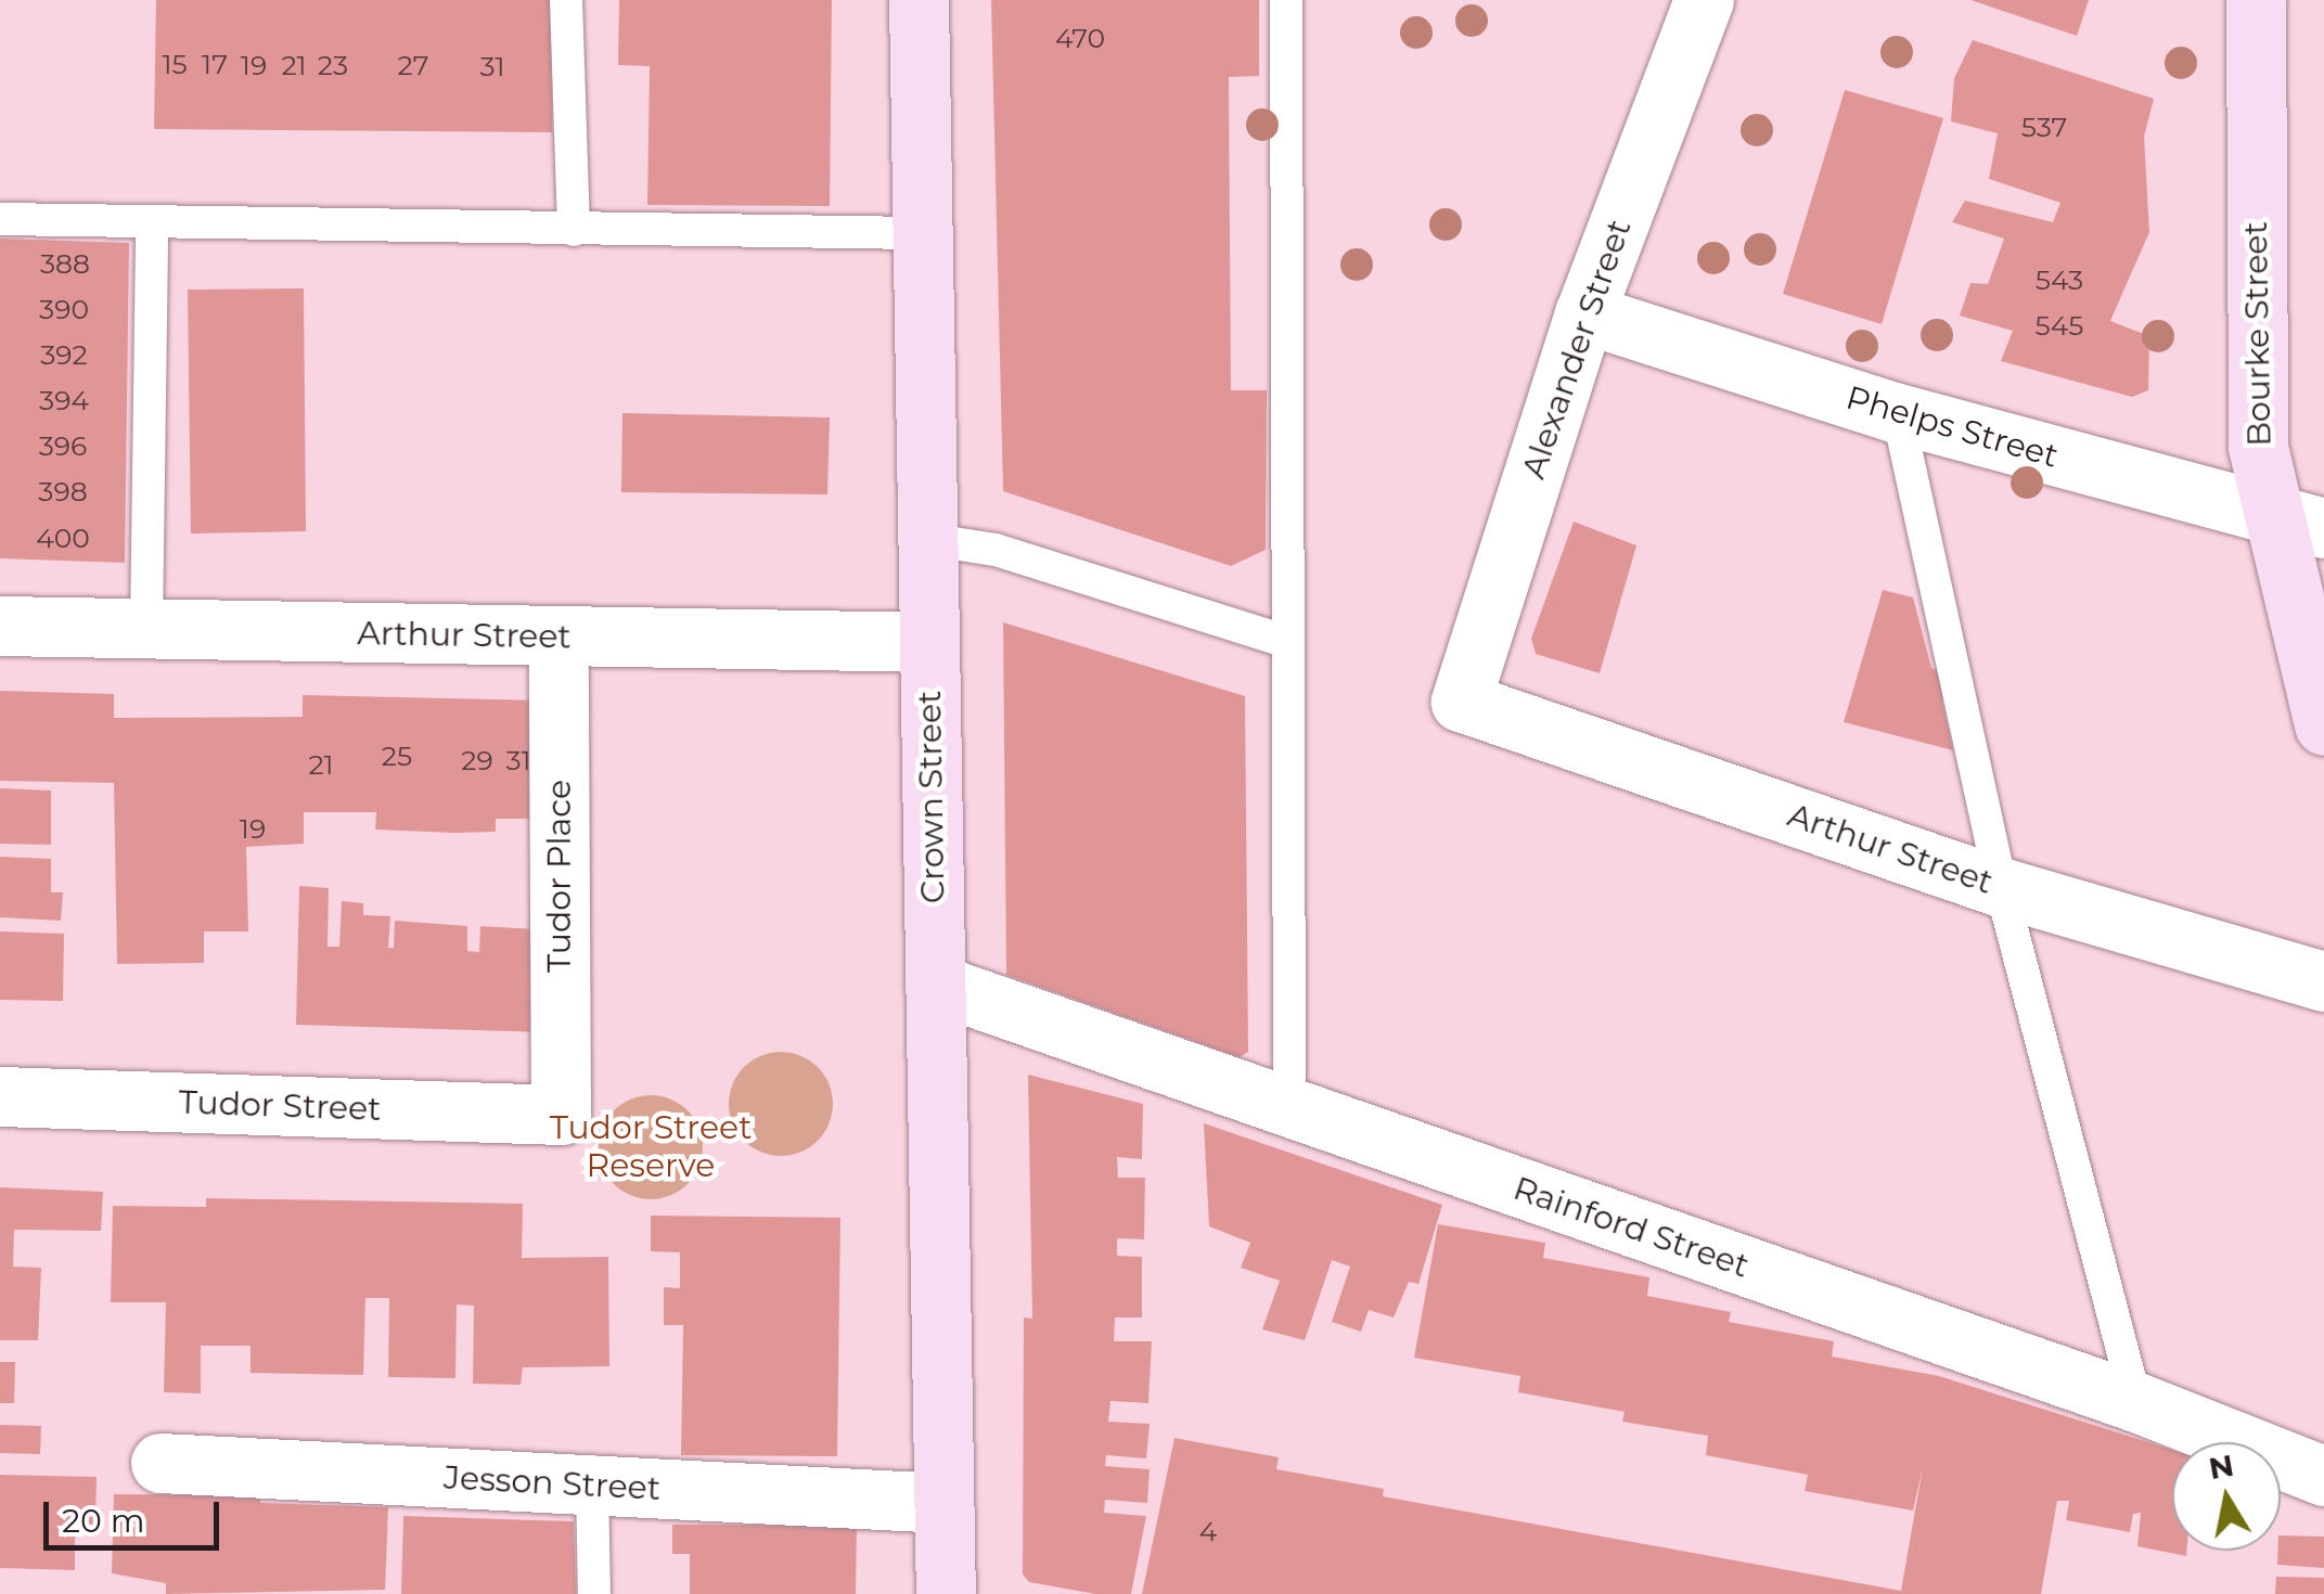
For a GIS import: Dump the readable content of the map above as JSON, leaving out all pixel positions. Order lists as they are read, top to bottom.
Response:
{
  "streets": {
    "street": [
      "Bourke Street",
      "Alexander Street",
      "Phelps Street",
      "Arthur Street",
      "Crown Street",
      "Tudor Place",
      "Tudor Street",
      "Rainford Street",
      "Jesson Street"
    ]
  },
  "crossings": [
    ["Bourke Street", "Phelps Street"],
    ["Alexander Street", "Phelps Street"],
    ["Alexander Street", "Arthur Street"],
    ["Arthur Street", "Crown Street"],
    ["Arthur Street", "Tudor Place"],
    ["Crown Street", "Rainford Street"],
    ["Crown Street", "Jesson Street"],
    ["Tudor Place", "Tudor Street"]
  ],
  "parks": ["Tudor Street Reserve"],
  "house_numbers": [
    "470",
    "15",
    "17",
    "19",
    "21",
    "23",
    "27",
    "31",
    "537",
    "388",
    "543",
    "390",
    "545",
    "392",
    "394",
    "396",
    "398",
    "400",
    "25",
    "29",
    "31",
    "21",
    "19",
    "4"
  ],
  "scale_bar": "20 m",
  "north": "top"
}
